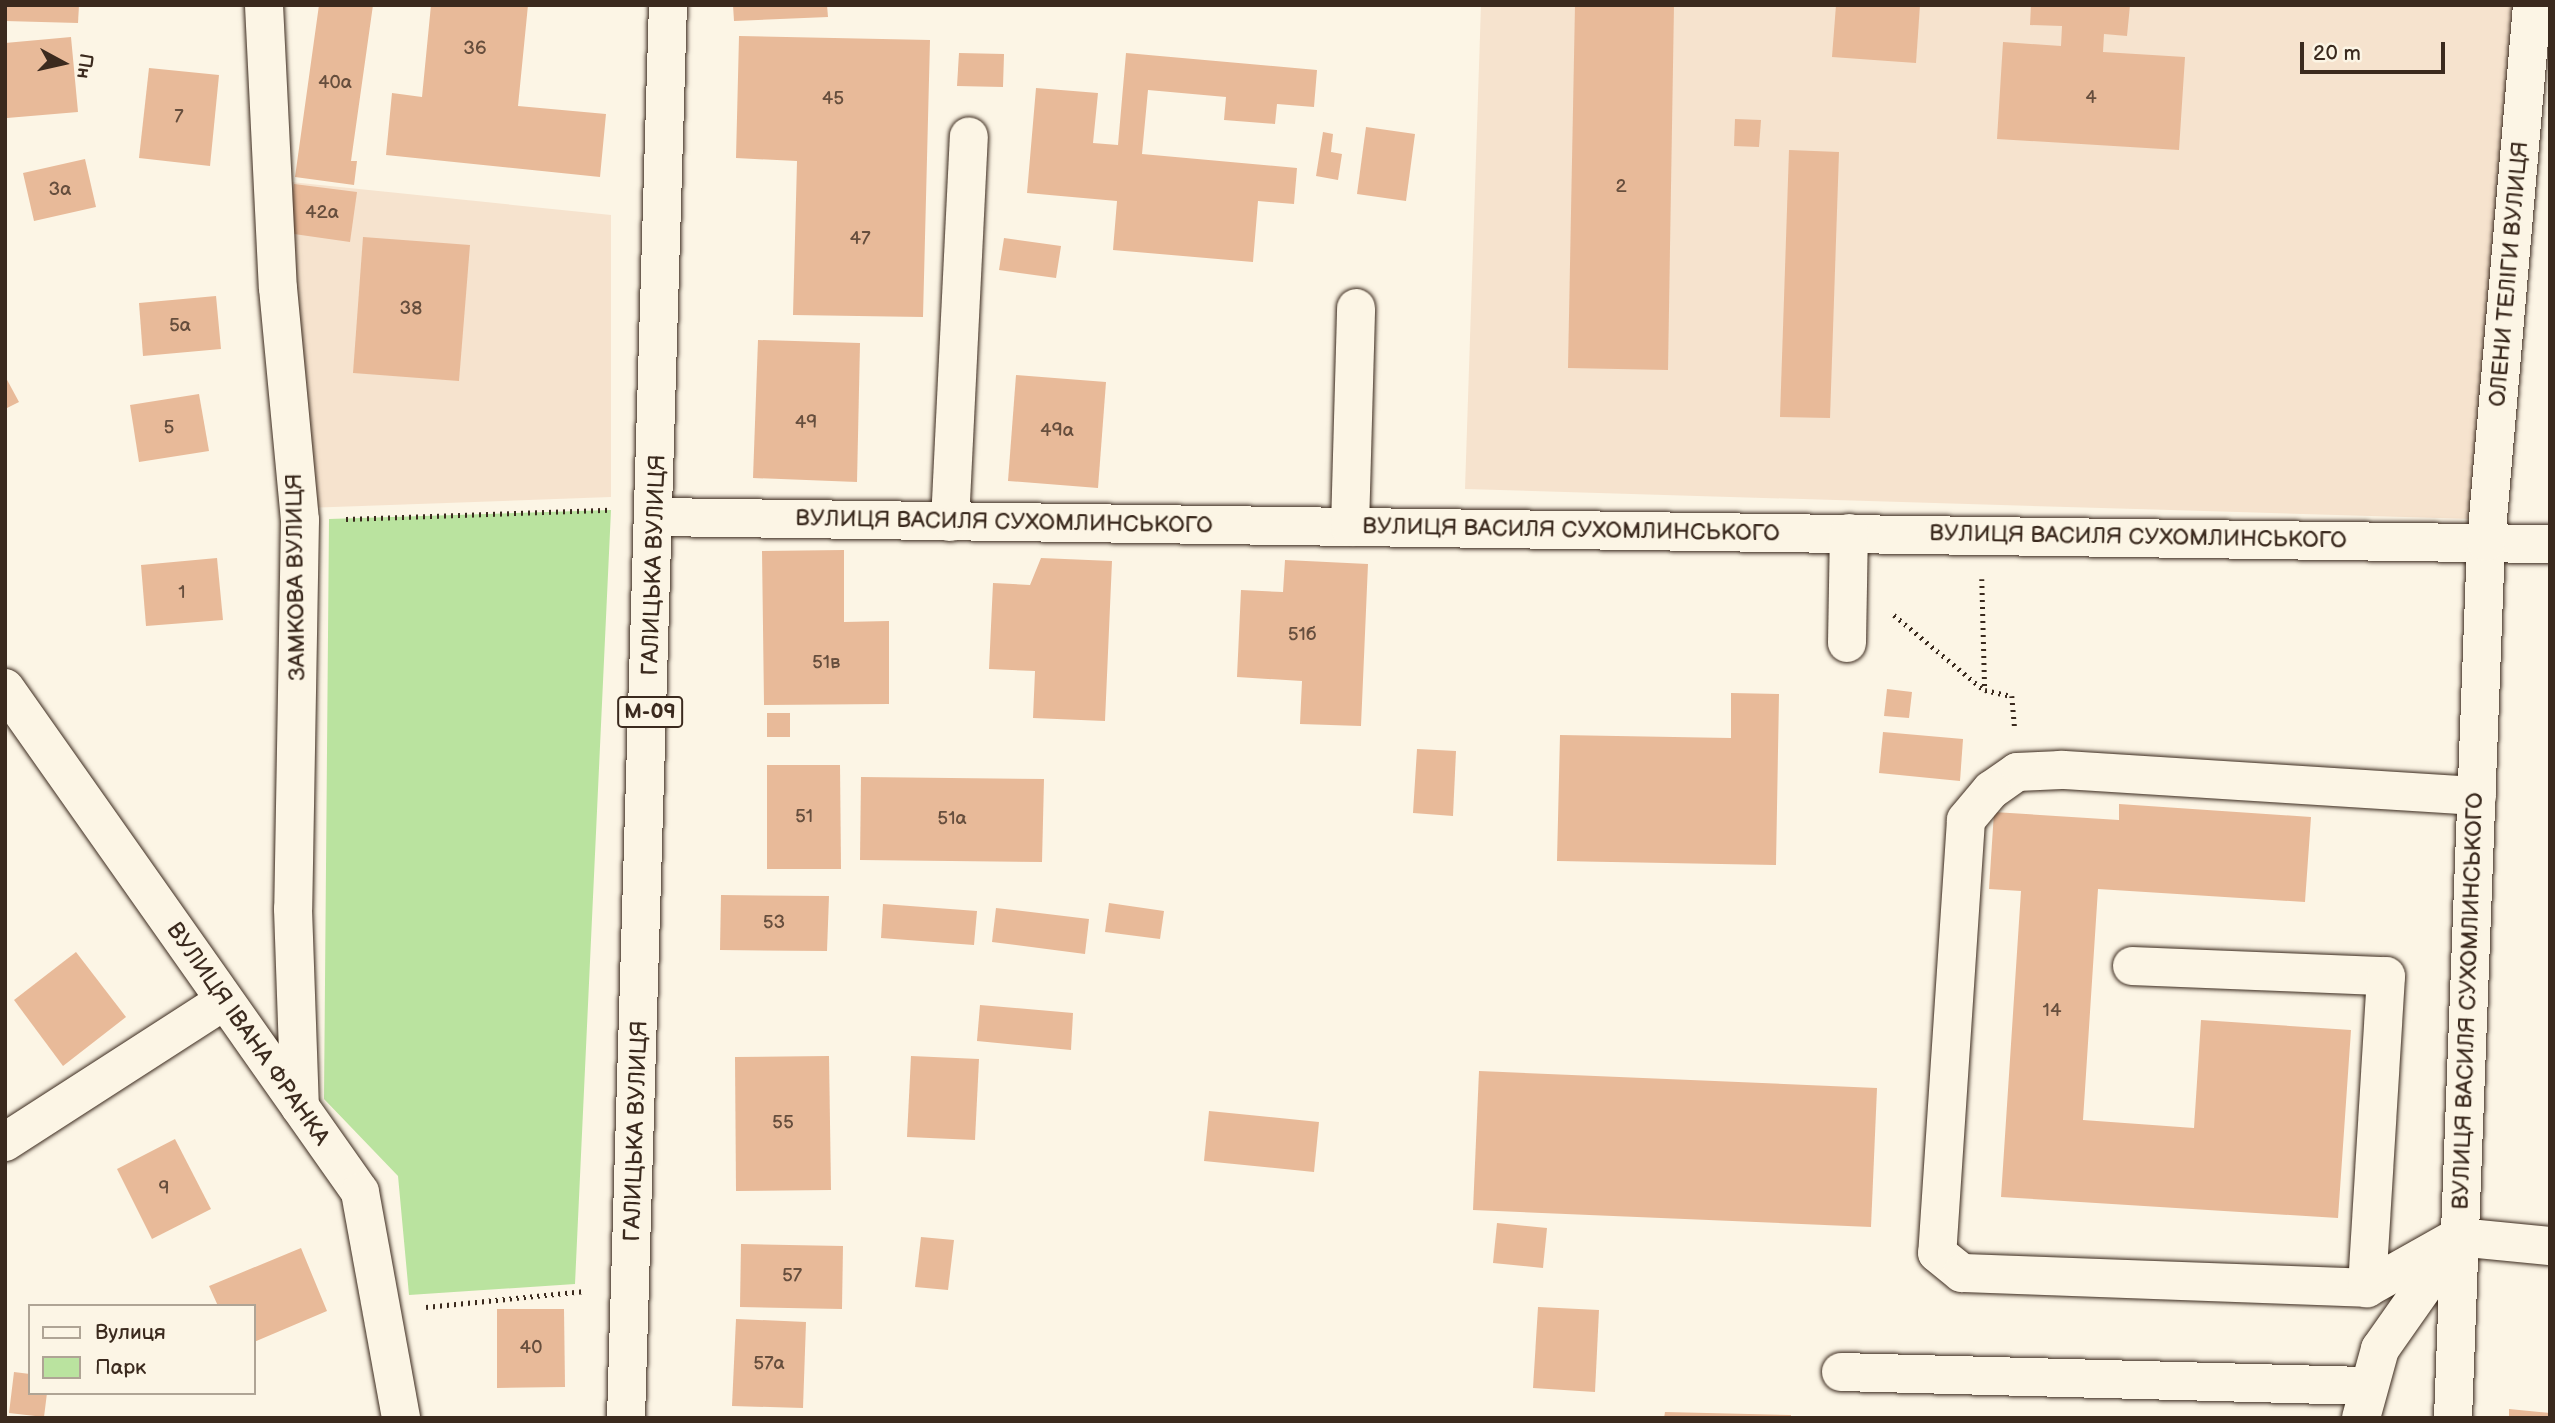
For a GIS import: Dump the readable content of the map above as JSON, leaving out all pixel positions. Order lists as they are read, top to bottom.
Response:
{
  "streets": {
    "street": [
      "ОЛЕНИ ТЕЛІГИ ВУЛИЦЯ",
      "ВУЛИЦЯ ВАСИЛЯ СУХОМЛИНСЬКОГО",
      "ГАЛИЦЬКА ВУЛИЦЯ",
      "ЗАМКОВА ВУЛИЦЯ",
      "М-09",
      "ВУЛИЦЯ ІВАНА ФРАНКА"
    ]
  },
  "crossings": [
    ["ОЛЕНИ ТЕЛІГИ ВУЛИЦЯ", "ВУЛИЦЯ ВАСИЛЯ СУХОМЛИНСЬКОГО"],
    ["ВУЛИЦЯ ВАСИЛЯ СУХОМЛИНСЬКОГО", "ГАЛИЦЬКА ВУЛИЦЯ"],
    ["ЗАМКОВА ВУЛИЦЯ", "ВУЛИЦЯ ІВАНА ФРАНКА"]
  ],
  "house_numbers": [
    "36",
    "40а",
    "4",
    "45",
    "7",
    "2",
    "3а",
    "42а",
    "47",
    "38",
    "5а",
    "49",
    "5",
    "49а",
    "1",
    "51б",
    "51в",
    "51",
    "51а",
    "53",
    "14",
    "55",
    "9",
    "57",
    "40",
    "57а"
  ],
  "legend": ["Вулиця", "Парк"],
  "scale_bar": "20 m",
  "north": "right"
}
